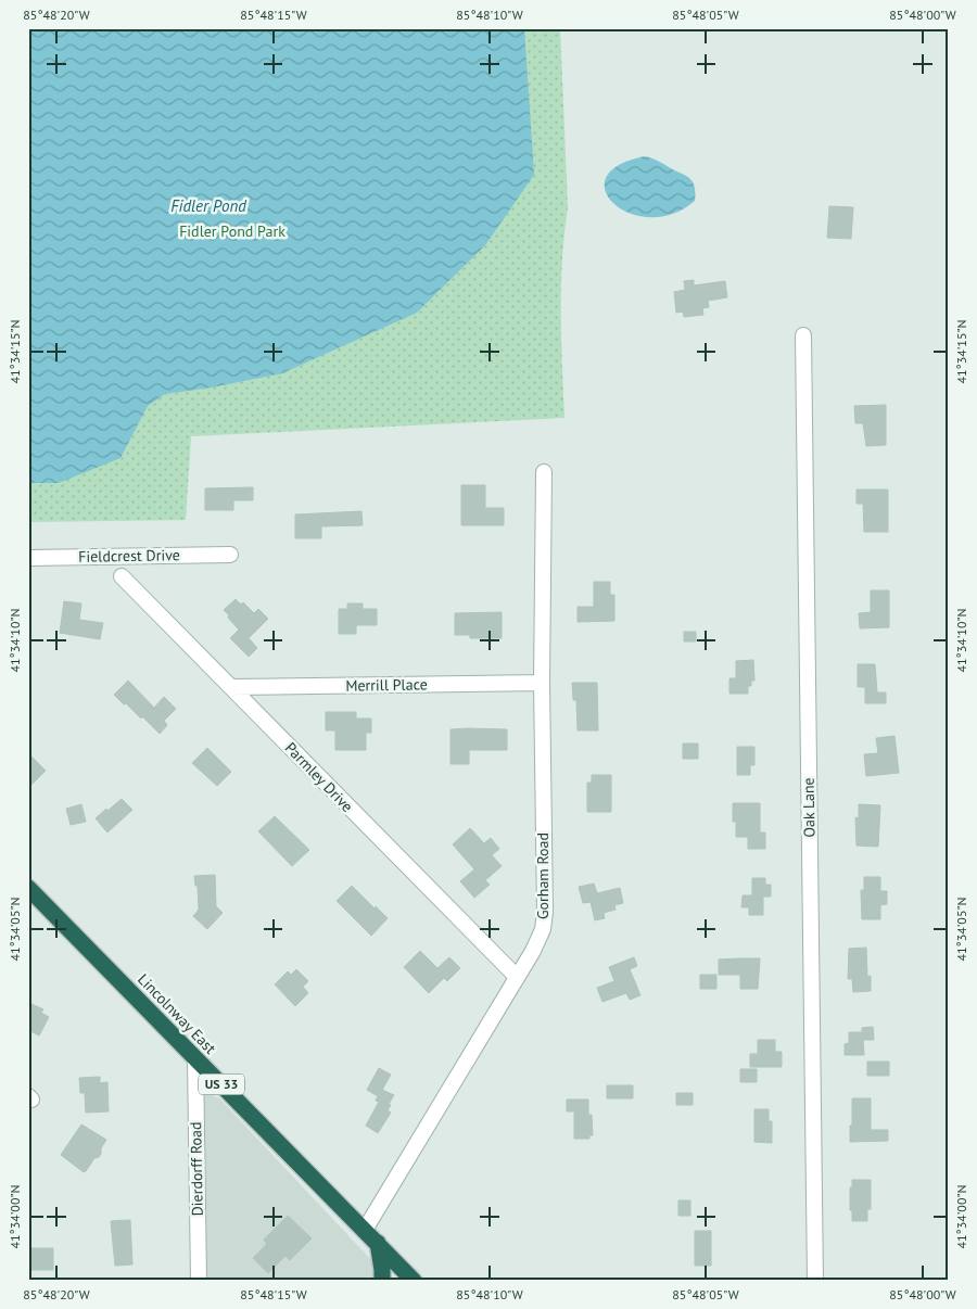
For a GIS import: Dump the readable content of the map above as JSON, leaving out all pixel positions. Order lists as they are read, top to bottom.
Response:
{
  "streets": {
    "highway": ["Lincolnway East", "US 33"],
    "street": [
      "Fieldcrest Drive",
      "Merrill Place",
      "Parmley Drive",
      "Oak Lane",
      "Gorham Road",
      "Dierdorff Road"
    ]
  },
  "crossings": [
    ["Merrill Place", "Parmley Drive"],
    ["Merrill Place", "Gorham Road"],
    ["Parmley Drive", "Gorham Road"],
    ["Gorham Road", "Lincolnway East"],
    ["Lincolnway East", "Dierdorff Road"]
  ],
  "water": ["Fidler Pond"],
  "parks": ["Fidler Pond Park"],
  "coordinates": [
    "85°48'20\"W",
    "85°48'15\"W",
    "85°48'10\"W",
    "85°48'05\"W",
    "85°48'00\"W",
    "41°34'15\"N",
    "41°34'10\"N",
    "41°34'05\"N",
    "41°34'00\"N"
  ]
}
